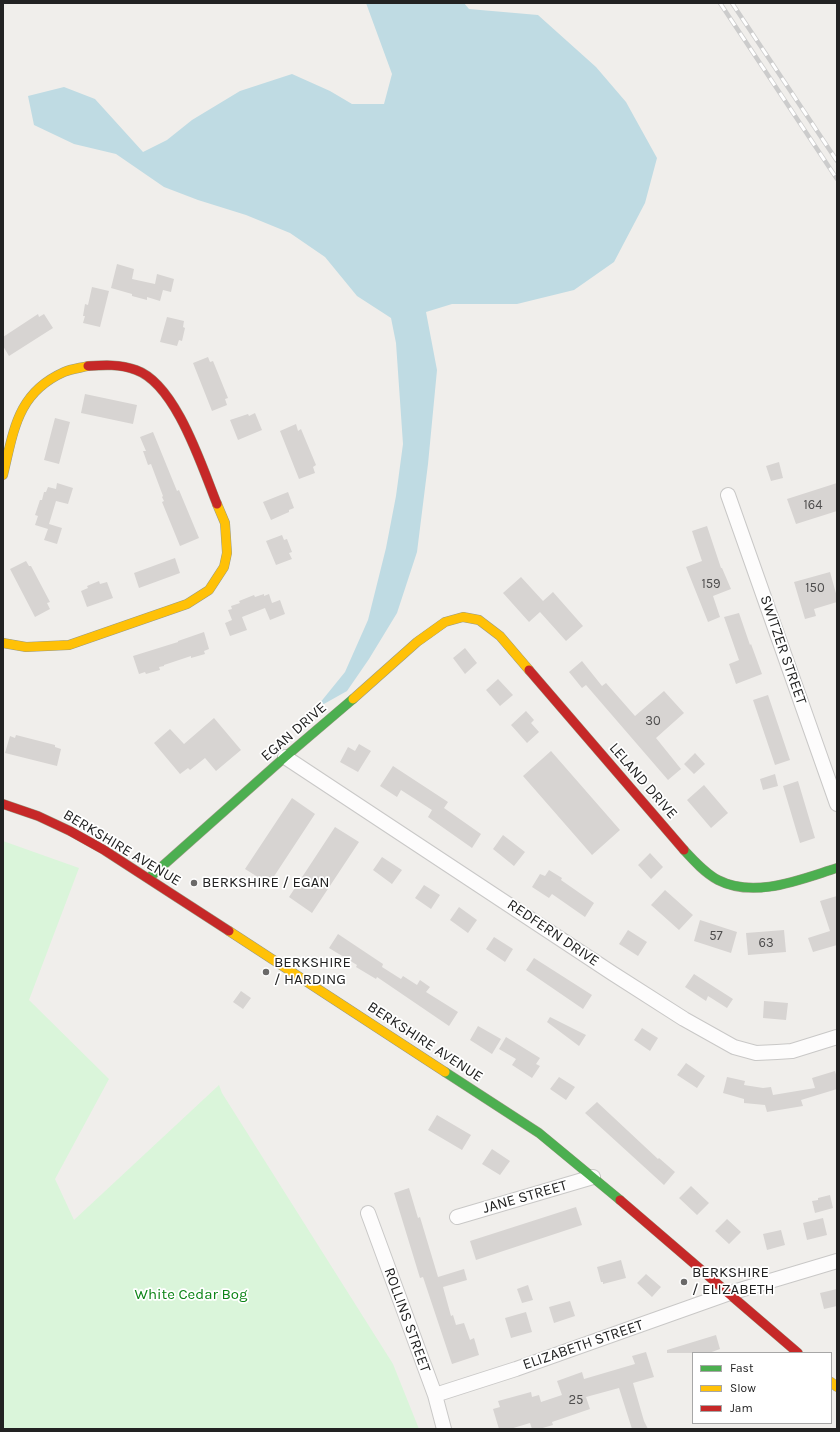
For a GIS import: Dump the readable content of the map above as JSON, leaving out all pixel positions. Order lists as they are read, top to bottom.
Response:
{
  "streets": {
    "street": [
      "SWITZER STREET",
      "EGAN DRIVE",
      "LELAND DRIVE",
      "BERKSHIRE AVENUE",
      "REDFERN DRIVE",
      "JANE STREET",
      "ROLLINS STREET",
      "ELIZABETH STREET"
    ]
  },
  "crossings": [
    ["EGAN DRIVE", "LELAND DRIVE"],
    ["EGAN DRIVE", "BERKSHIRE AVENUE"],
    ["EGAN DRIVE", "REDFERN DRIVE"],
    ["BERKSHIRE AVENUE", "JANE STREET"],
    ["BERKSHIRE AVENUE", "ELIZABETH STREET"],
    ["ROLLINS STREET", "ELIZABETH STREET"]
  ],
  "parks": ["White Cedar Bog"],
  "places": ["BERKSHIRE / EGAN", "BERKSHIRE / HARDING", "BERKSHIRE / ELIZABETH"],
  "house_numbers": [
    "164",
    "159",
    "150",
    "30",
    "57",
    "63",
    "25"
  ],
  "legend": ["Fast", "Slow", "Jam"]
}
